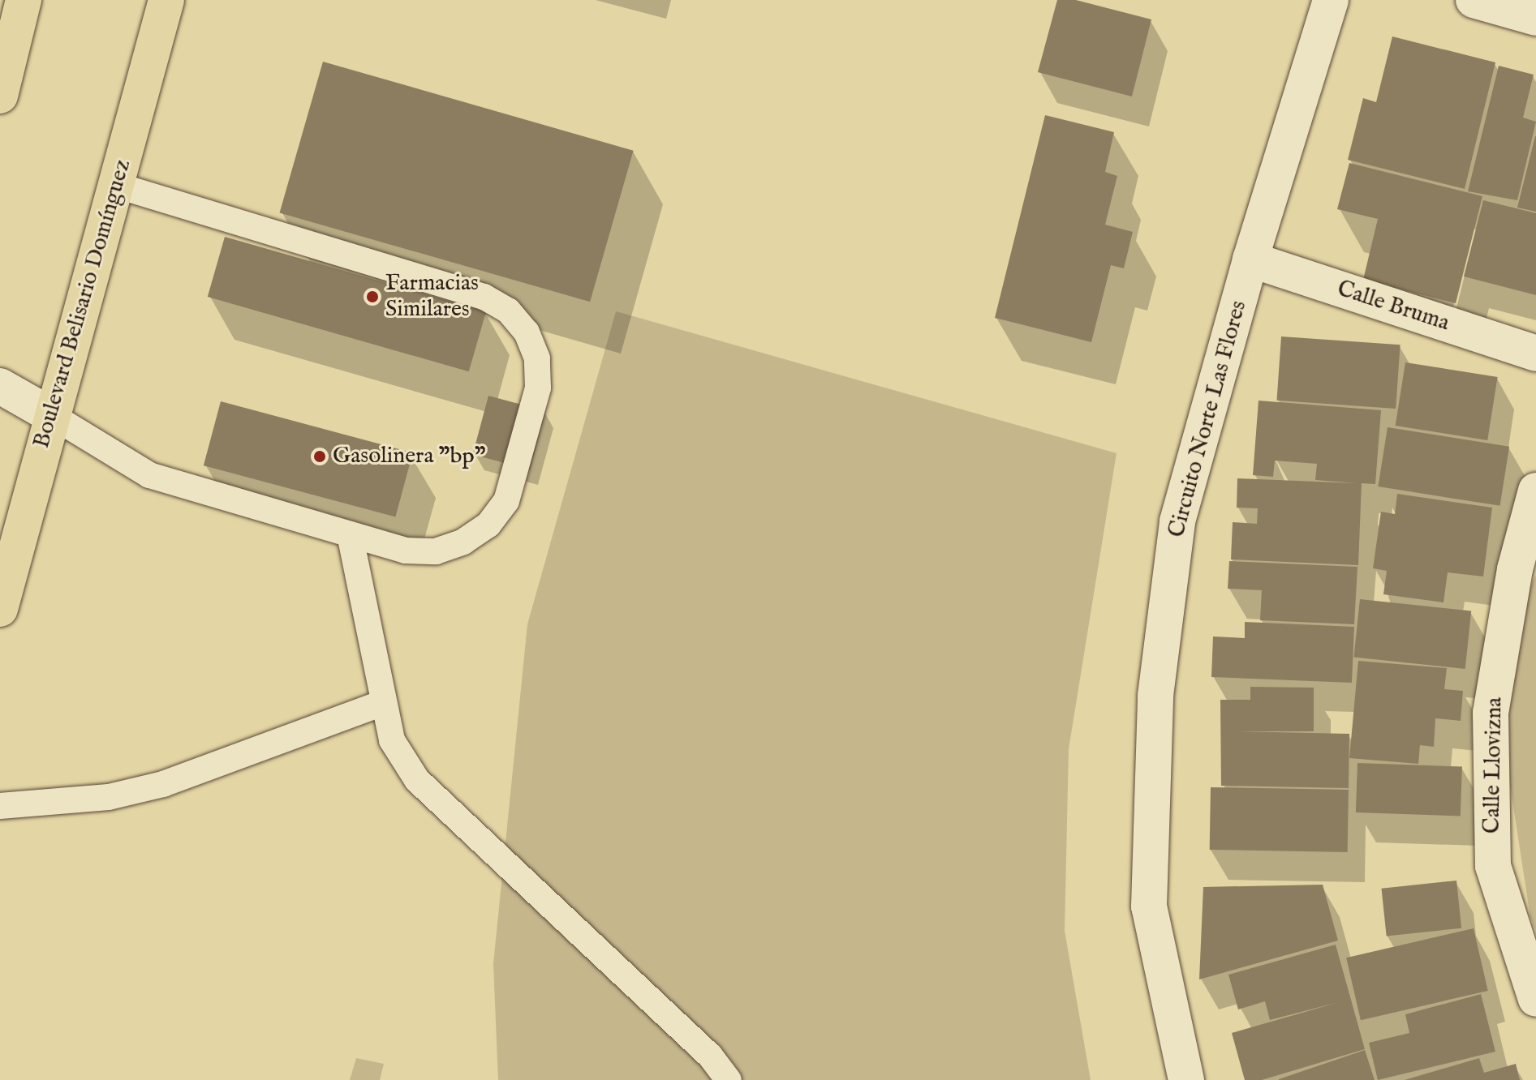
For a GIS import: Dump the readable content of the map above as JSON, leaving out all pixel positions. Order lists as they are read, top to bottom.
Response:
{
  "streets": {
    "main road": ["Boulevard Belisario Domínguez"],
    "street": ["Calle Bruma", "Circuito Norte Las Flores", "Calle Llovizna"]
  },
  "crossings": [
    ["Calle Bruma", "Circuito Norte Las Flores"]
  ],
  "places": ["Farmacias Similares", "Gasolinera \"bp\""]
}
